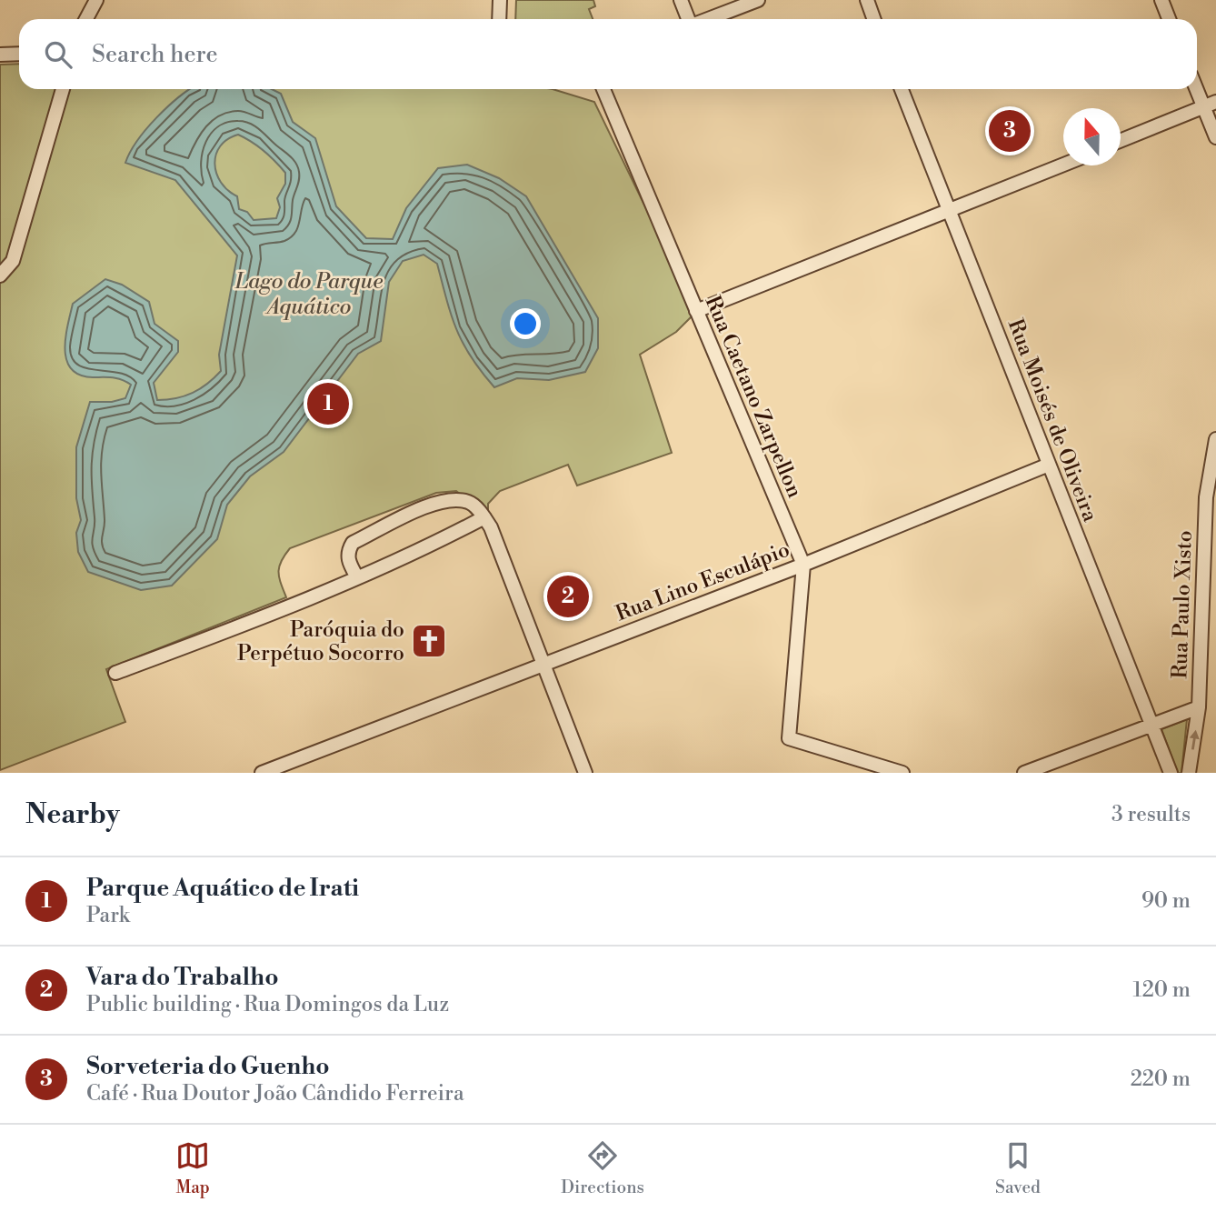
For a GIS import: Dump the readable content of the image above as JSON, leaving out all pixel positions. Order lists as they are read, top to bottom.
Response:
{
  "streets": {
    "street": [
      "Rua Caetano Zarpellon",
      "Rua Moisés de Oliveira",
      "Rua Lino Esculápio",
      "Rua Paulo Xisto"
    ]
  },
  "crossings": [
    ["Rua Caetano Zarpellon", "Rua Lino Esculápio"],
    ["Rua Moisés de Oliveira", "Rua Lino Esculápio"]
  ],
  "water": ["Lago do Parque Aquático"],
  "places": {
    "church": ["Paróquia do Perpétuo Socorro"]
  },
  "north": "top",
  "page": {
    "search": "Search here",
    "pins": ["3", "1", "2"],
    "heading": ["Nearby", "3 results"],
    "list": [
      {
        "mark": "1",
        "name": "Parque Aquático de Irati",
        "note": "Park",
        "value": "90 m"
      },
      {
        "mark": "2",
        "name": "Vara do Trabalho",
        "note": "Public building · Rua Domingos da Luz",
        "value": "120 m"
      },
      {
        "mark": "3",
        "name": "Sorveteria do Guenho",
        "note": "Café · Rua Doutor João Cândido Ferreira",
        "value": "220 m"
      }
    ],
    "nav": ["Map", "Directions", "Saved"]
  }
}
